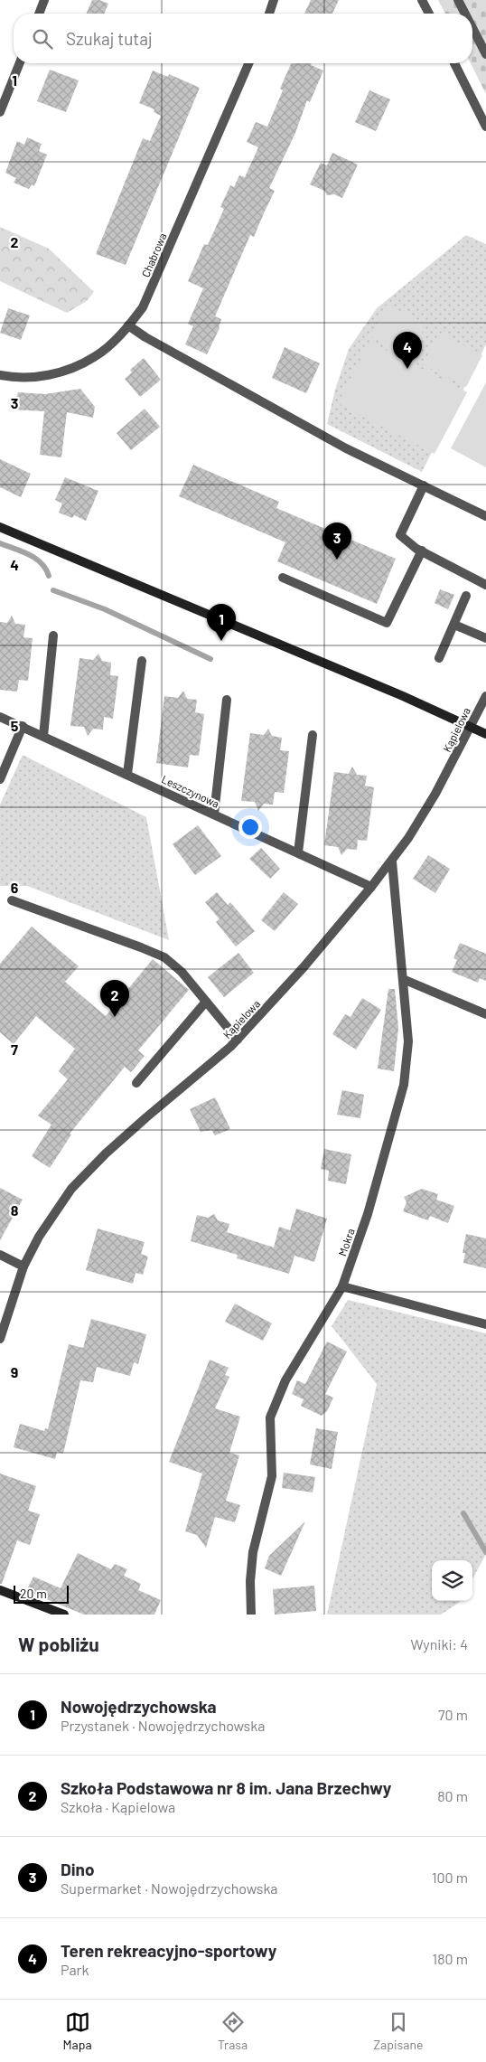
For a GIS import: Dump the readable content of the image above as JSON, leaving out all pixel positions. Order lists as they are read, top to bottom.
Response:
{
  "streets": {
    "street": [
      "Chabrowa",
      "Kąpielowa",
      "Leszczynowa",
      "Mokra"
    ]
  },
  "crossings": [
    ["Kąpielowa", "Leszczynowa"],
    ["Kąpielowa", "Mokra"]
  ],
  "scale_bar": "20 m",
  "page": {
    "search": "Szukaj tutaj",
    "pins": [
      "4",
      "3",
      "1",
      "2"
    ],
    "scale": "20 m",
    "heading": ["W pobliżu", "Wyniki: 4"],
    "list": [
      {
        "mark": "1",
        "name": "Nowojędrzychowska",
        "note": "Przystanek · Nowojędrzychowska",
        "value": "70 m"
      },
      {
        "mark": "2",
        "name": "Szkoła Podstawowa nr 8 im. Jana Brzechwy",
        "note": "Szkoła · Kąpielowa",
        "value": "80 m"
      },
      {
        "mark": "3",
        "name": "Dino",
        "note": "Supermarket · Nowojędrzychowska",
        "value": "100 m"
      },
      {
        "mark": "4",
        "name": "Teren rekreacyjno-sportowy",
        "note": "Park",
        "value": "180 m"
      }
    ],
    "nav": ["Mapa", "Trasa", "Zapisane"]
  },
  "grid": {
    "rows": [
      "1",
      "2",
      "3",
      "4",
      "5",
      "6",
      "7",
      "8",
      "9"
    ]
  }
}
